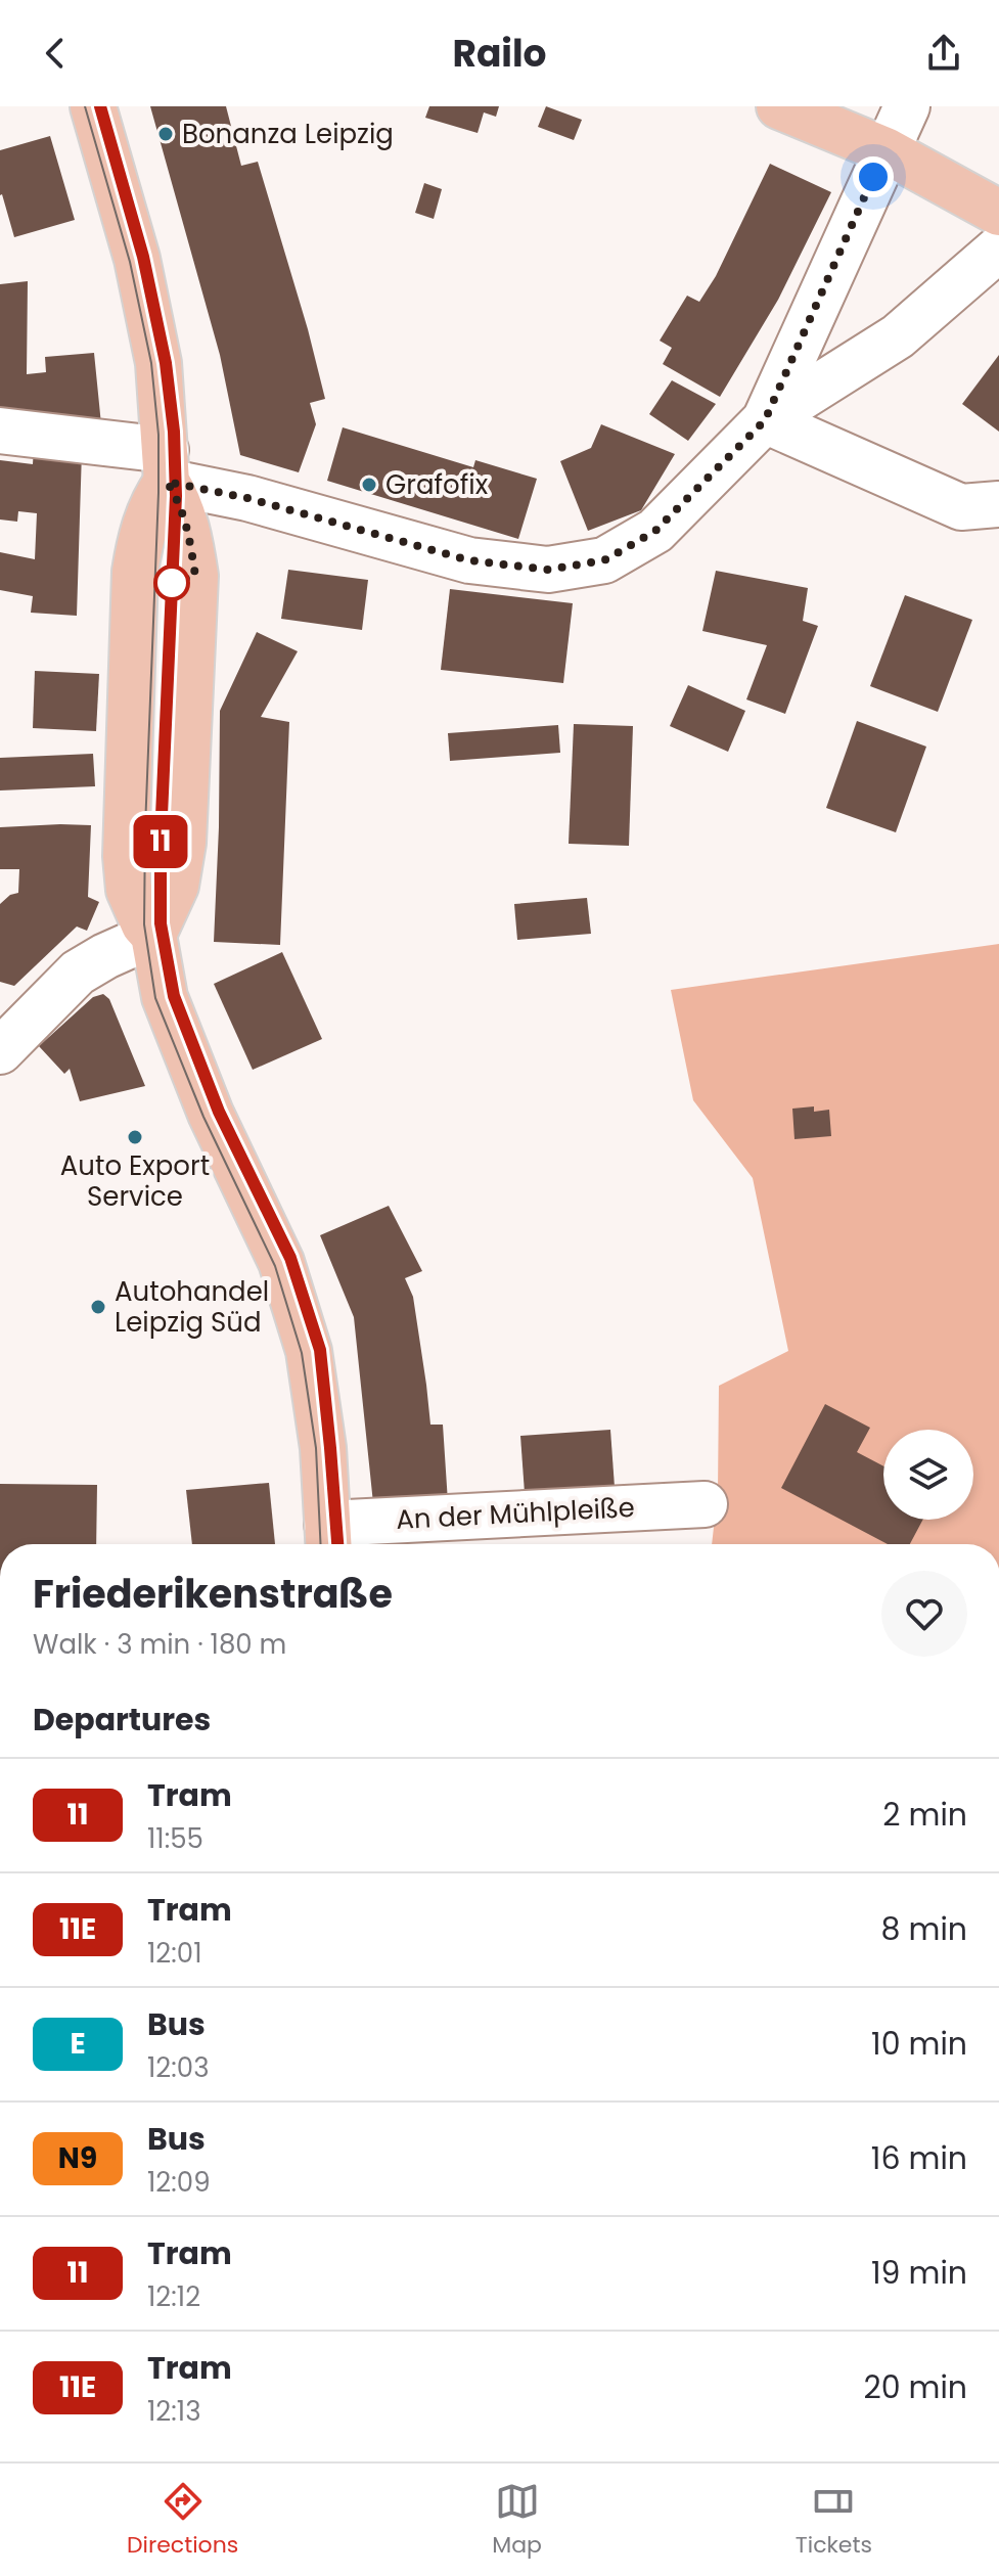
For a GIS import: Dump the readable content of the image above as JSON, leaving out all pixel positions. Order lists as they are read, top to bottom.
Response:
{
  "streets": {
    "street": ["An der Mühlpleiße"]
  },
  "places": [
    "Bonanza Leipzig",
    "Grafofix",
    "Auto Export Service",
    "Autohandel Leipzig Süd"
  ],
  "lines": ["tram line 11"],
  "page": {
    "header": "Railo",
    "on_map": "11",
    "heading": [
      ["Friederikenstraße", "Walk · 3 min · 180 m"],
      "Departures"
    ],
    "list": [
      {
        "mark": "11",
        "name": "Tram",
        "note": "11:55",
        "value": "2 min"
      },
      {
        "mark": "11E",
        "name": "Tram",
        "note": "12:01",
        "value": "8 min"
      },
      {
        "mark": "E",
        "name": "Bus",
        "note": "12:03",
        "value": "10 min"
      },
      {
        "mark": "N9",
        "name": "Bus",
        "note": "12:09",
        "value": "16 min"
      },
      {
        "mark": "11",
        "name": "Tram",
        "note": "12:12",
        "value": "19 min"
      },
      {
        "mark": "11E",
        "name": "Tram",
        "note": "12:13",
        "value": "20 min"
      }
    ],
    "tabs": ["Directions", "Map", "Tickets"]
  }
}
